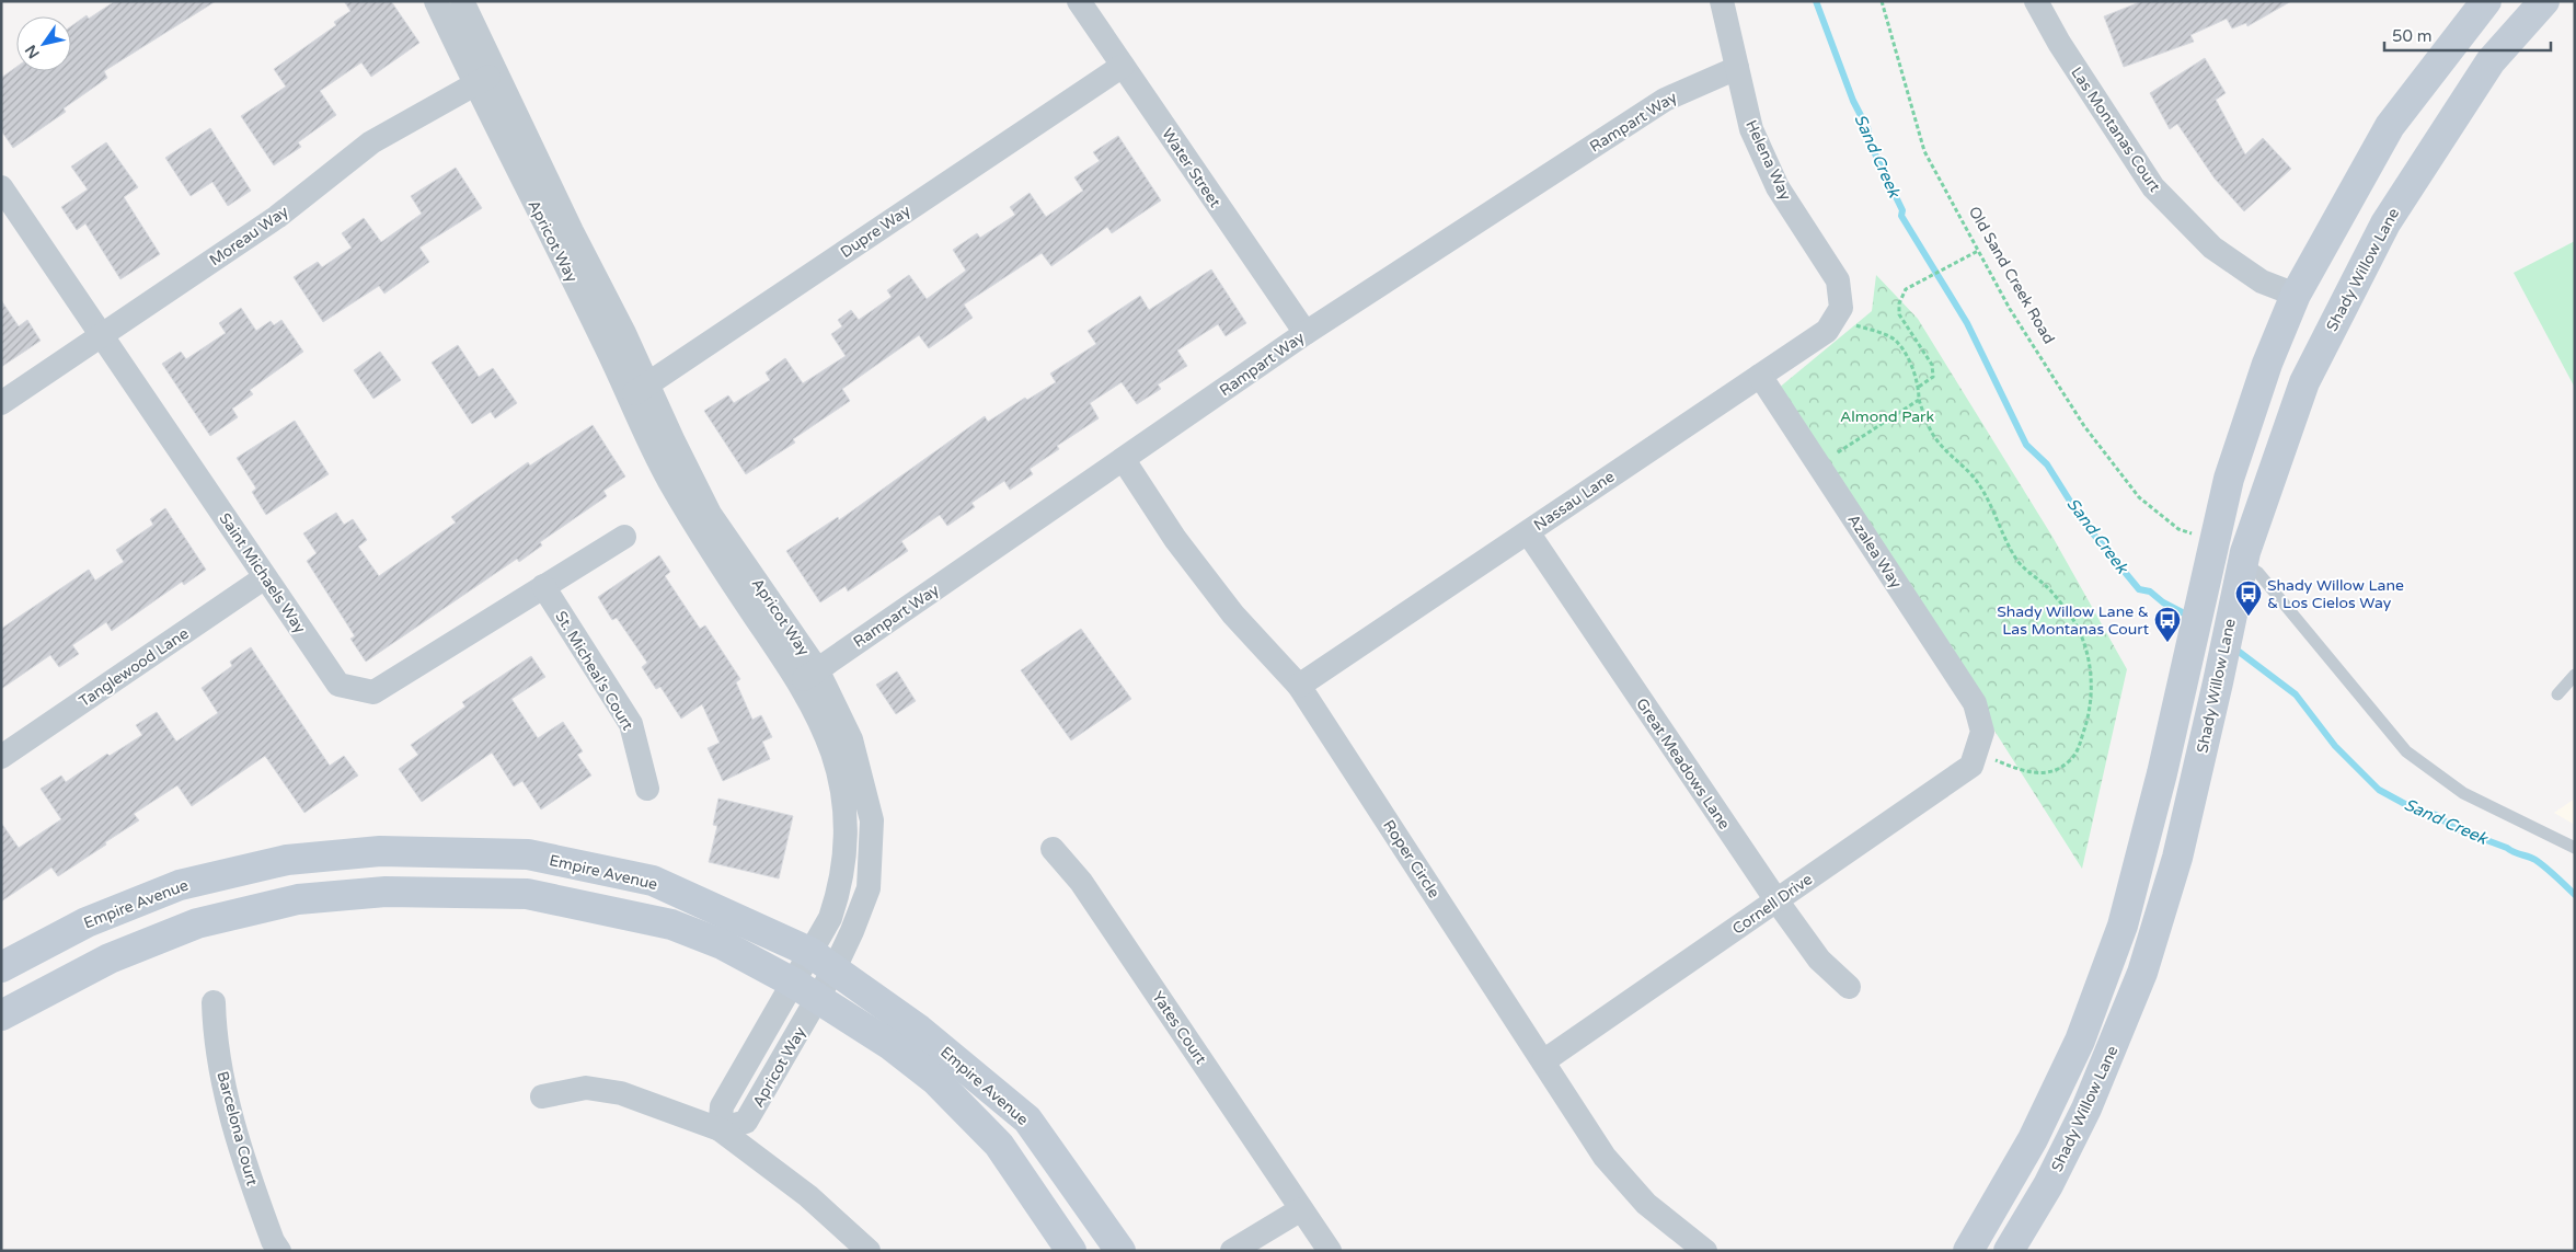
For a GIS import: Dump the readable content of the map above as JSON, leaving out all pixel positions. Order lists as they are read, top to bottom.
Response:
{
  "streets": {
    "main road": ["Shady Willow Lane", "Empire Avenue"],
    "street": [
      "Rampart Way",
      "Las Montanas Court",
      "Helena Way",
      "Water Street",
      "Dupre Way",
      "Moreau Way",
      "Apricot Way",
      "Nassau Lane",
      "Azalea Way",
      "Saint Michaels Way",
      "Tanglewood Lane",
      "St. Micheal's Court",
      "Great Meadows Lane",
      "Roper Circle",
      "Cornell Drive",
      "Yates Court",
      "Barcelona Court"
    ],
    "path": ["Old Sand Creek Road"]
  },
  "crossings": [
    ["Rampart Way", "Helena Way"],
    ["Rampart Way", "Water Street"],
    ["Rampart Way", "Apricot Way"],
    ["Rampart Way", "Roper Circle"],
    ["Helena Way", "Nassau Lane"],
    ["Water Street", "Dupre Way"],
    ["Dupre Way", "Apricot Way"],
    ["Moreau Way", "Apricot Way"],
    ["Moreau Way", "Saint Michaels Way"],
    ["Apricot Way", "Empire Avenue"],
    ["Nassau Lane", "Azalea Way"],
    ["Nassau Lane", "Great Meadows Lane"],
    ["Nassau Lane", "Roper Circle"],
    ["Azalea Way", "Cornell Drive"],
    ["Saint Michaels Way", "Tanglewood Lane"],
    ["Saint Michaels Way", "St. Micheal's Court"],
    ["Great Meadows Lane", "Cornell Drive"],
    ["Roper Circle", "Cornell Drive"]
  ],
  "water": ["Sand Creek"],
  "parks": ["Almond Park"],
  "places": {
    "bus stop": ["Shady Willow Lane & Los Cielos Way", "Shady Willow Lane & Las Montanas Court"]
  },
  "scale_bar": "50 m",
  "north": "bottom left"
}
